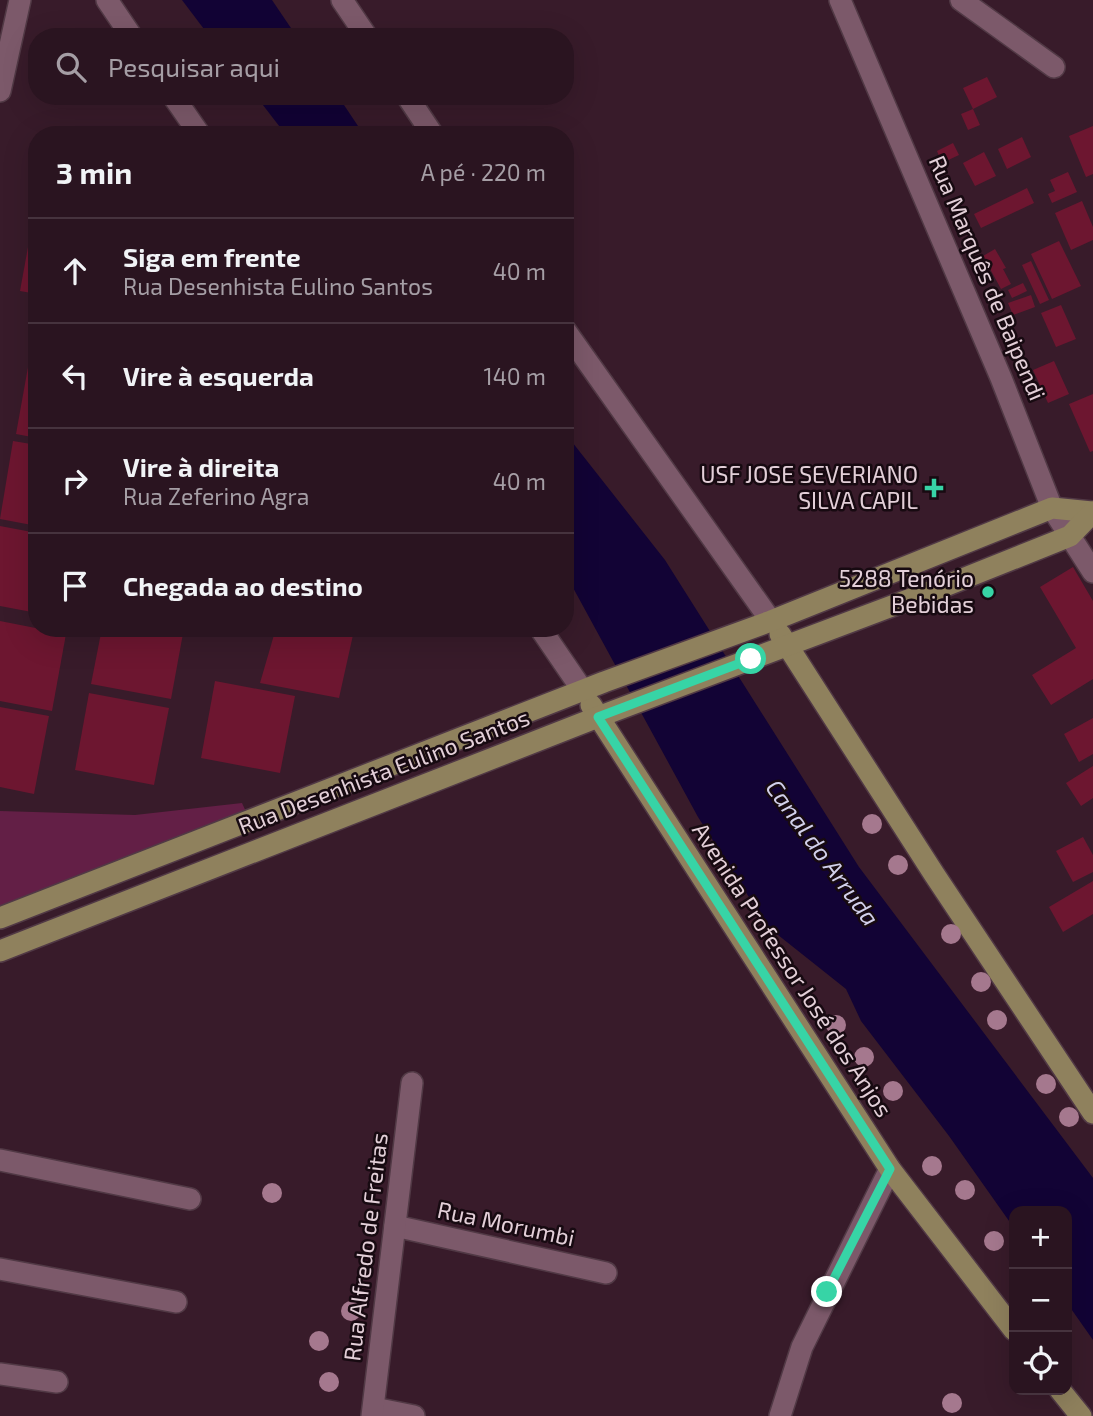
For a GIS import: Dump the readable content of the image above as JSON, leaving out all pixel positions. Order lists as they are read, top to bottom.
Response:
{
  "streets": {
    "main road": ["Rua Desenhista Eulino Santos", "Avenida Professor José dos Anjos"],
    "street": ["Rua Marquês de Baipendi", "Rua Morumbi", "Rua Alfredo de Freitas"]
  },
  "crossings": [
    ["Rua Marquês de Baipendi", "Rua Desenhista Eulino Santos"],
    ["Rua Desenhista Eulino Santos", "Avenida Professor José dos Anjos"],
    ["Rua Morumbi", "Rua Alfredo de Freitas"]
  ],
  "water": ["Canal do Arruda"],
  "places": {
    "health": ["USF JOSE SEVERIANO SILVA CAPIL"],
    "other": ["5288 Tenório Bebidas"]
  },
  "page": {
    "search": "Pesquisar aqui",
    "heading": ["3 min", "A pé · 220 m"],
    "list": [
      ["Siga em frente", "Rua Desenhista Eulino Santos", "40 m"],
      ["Vire à esquerda", "140 m"],
      ["Vire à direita", "Rua Zeferino Agra", "40 m"],
      "Chegada ao destino"
    ],
    "map_buttons": ["+", "−"]
  }
}
